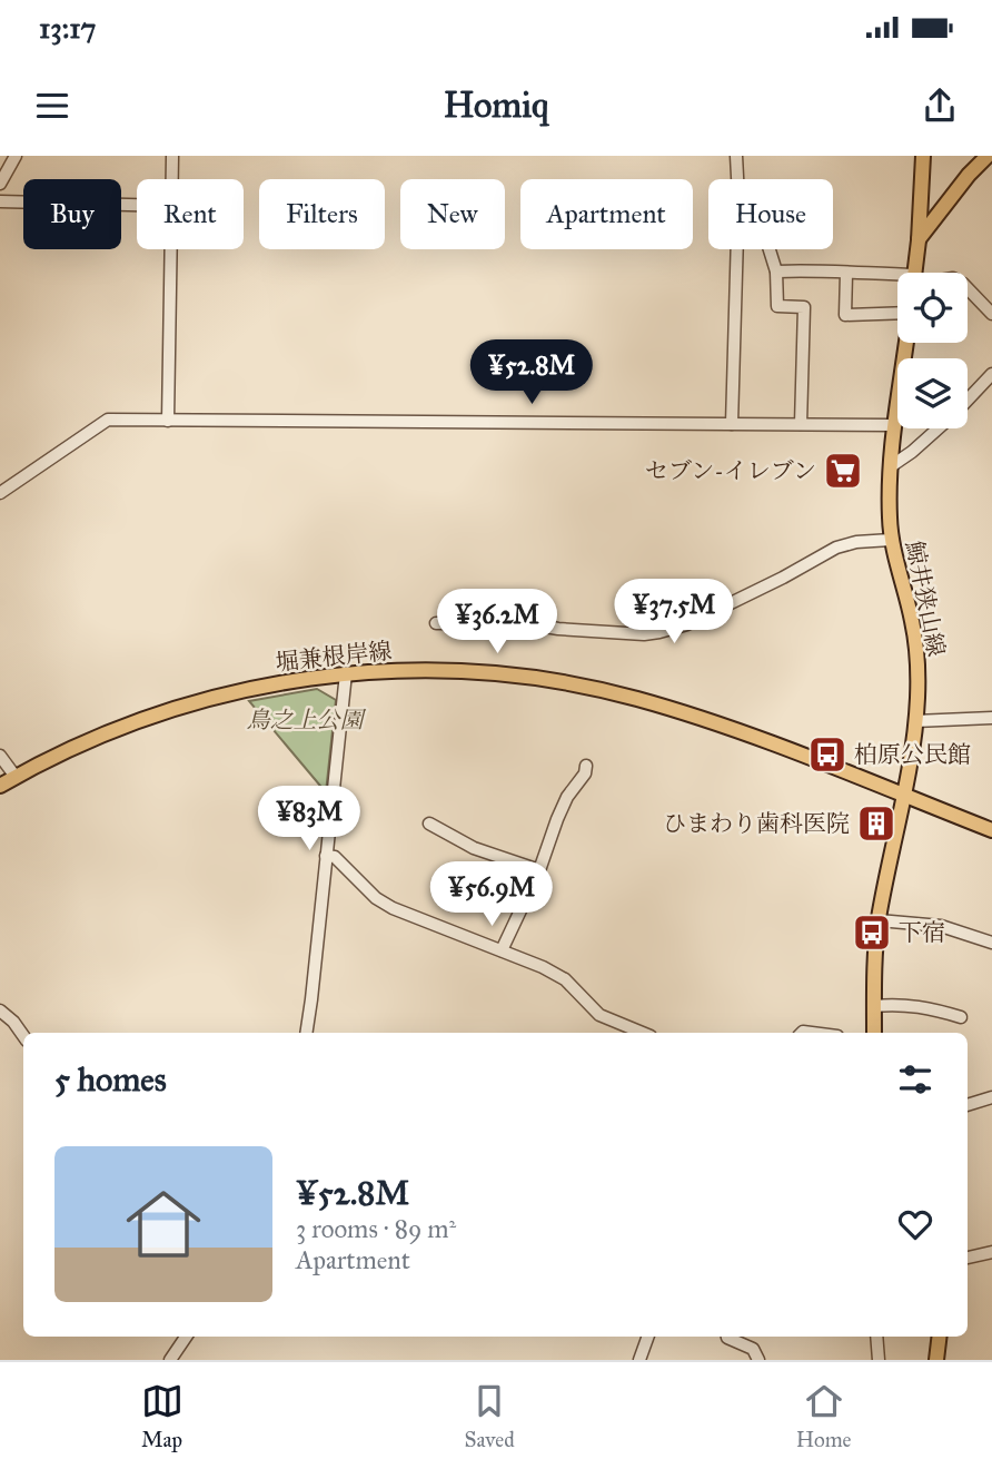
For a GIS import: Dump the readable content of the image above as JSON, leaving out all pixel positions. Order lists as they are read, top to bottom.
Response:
{
  "streets": {
    "main road": ["鯨井狭山線", "堀兼根岸線"]
  },
  "crossings": [
    ["鯨井狭山線", "堀兼根岸線"]
  ],
  "parks": ["鳥之上公園"],
  "places": {
    "supermarket": ["セブン-イレブン"],
    "bus stop": ["柏原公民館", "下宿"],
    "building": ["ひまわり歯科医院"]
  },
  "page": {
    "status": "13:17",
    "header": "Homiq",
    "chip": [
      "Buy",
      "Rent",
      "Filters",
      "New",
      "Apartment",
      "House"
    ],
    "price": [
      "¥52.8M",
      "¥37.5M",
      "¥36.2M",
      "¥83M",
      "¥56.9M"
    ],
    "heading": "5 homes",
    "list": [
      {
        "name": "¥52.8M",
        "note": "3 rooms · 89 m² · Apartment"
      }
    ],
    "tabs": ["Map", "Saved", "Home"]
  }
}
